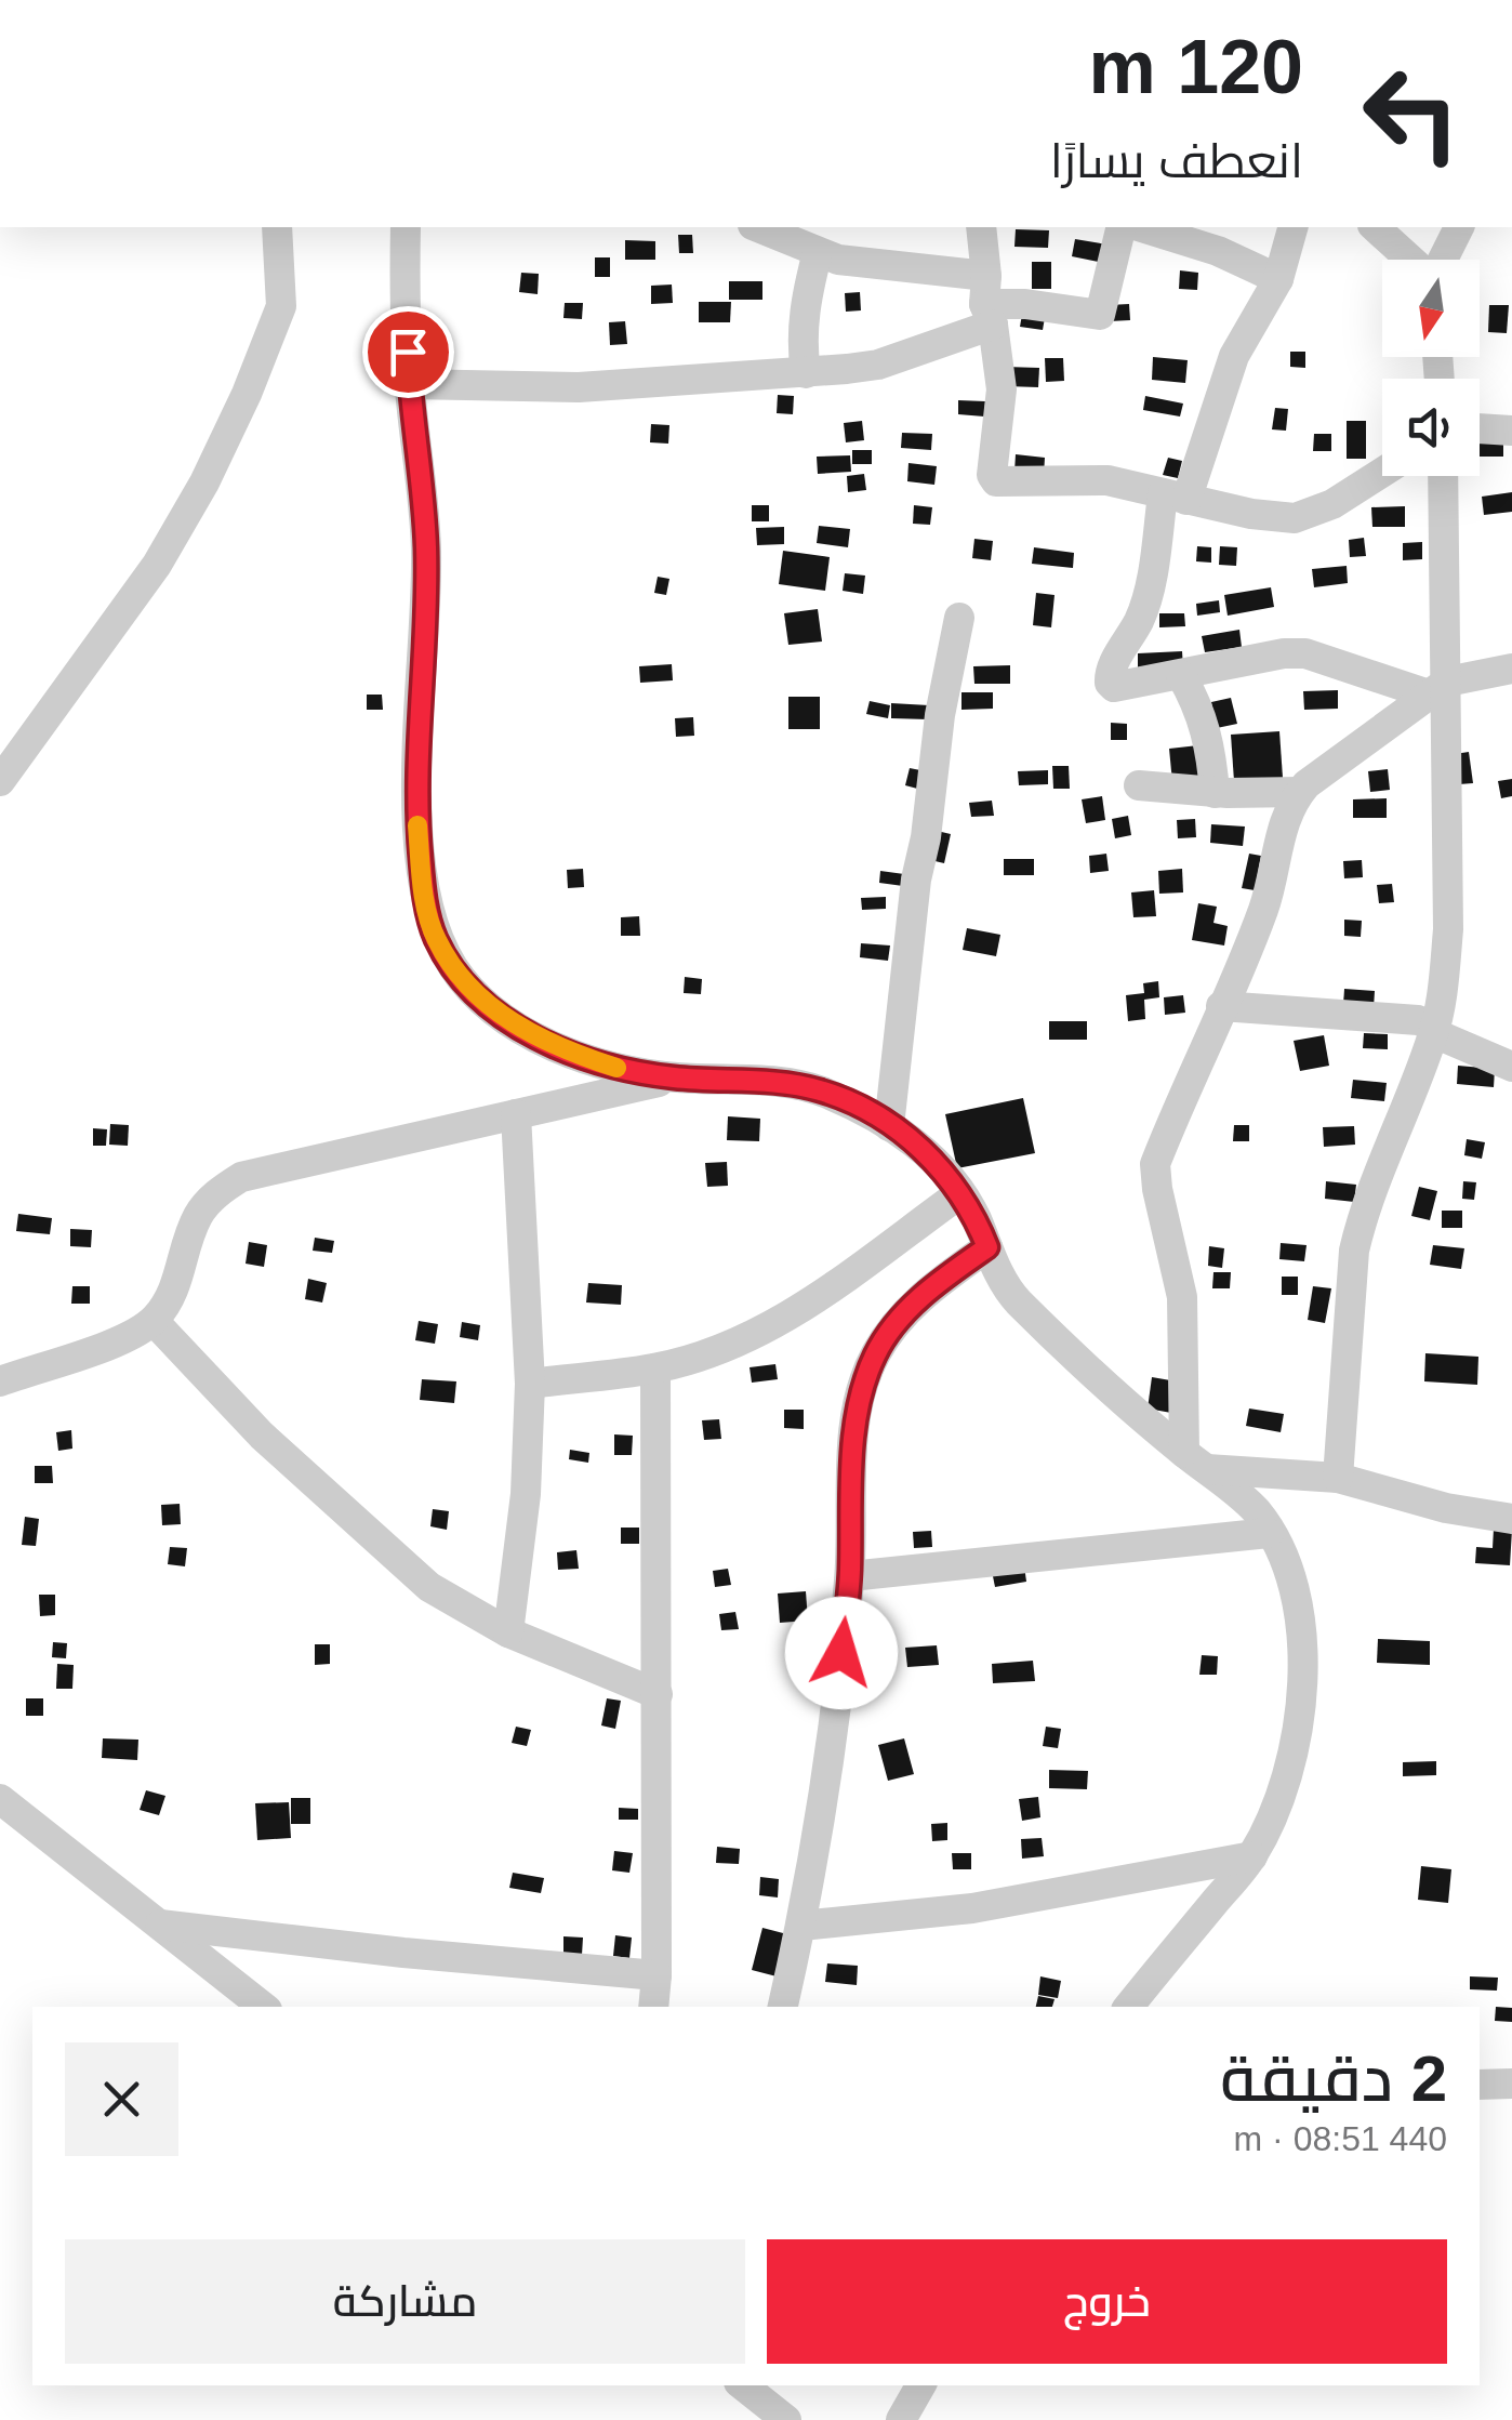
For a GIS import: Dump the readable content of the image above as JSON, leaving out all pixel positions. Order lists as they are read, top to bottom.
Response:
{
  "north": "bottom",
  "page": {
    "turn": ["120 m", "انعطف يسارًا"],
    "heading": ["2 دقيقة", "440 m · 08:51"],
    "buttons": ["خروج", "مشاركة"]
  }
}
